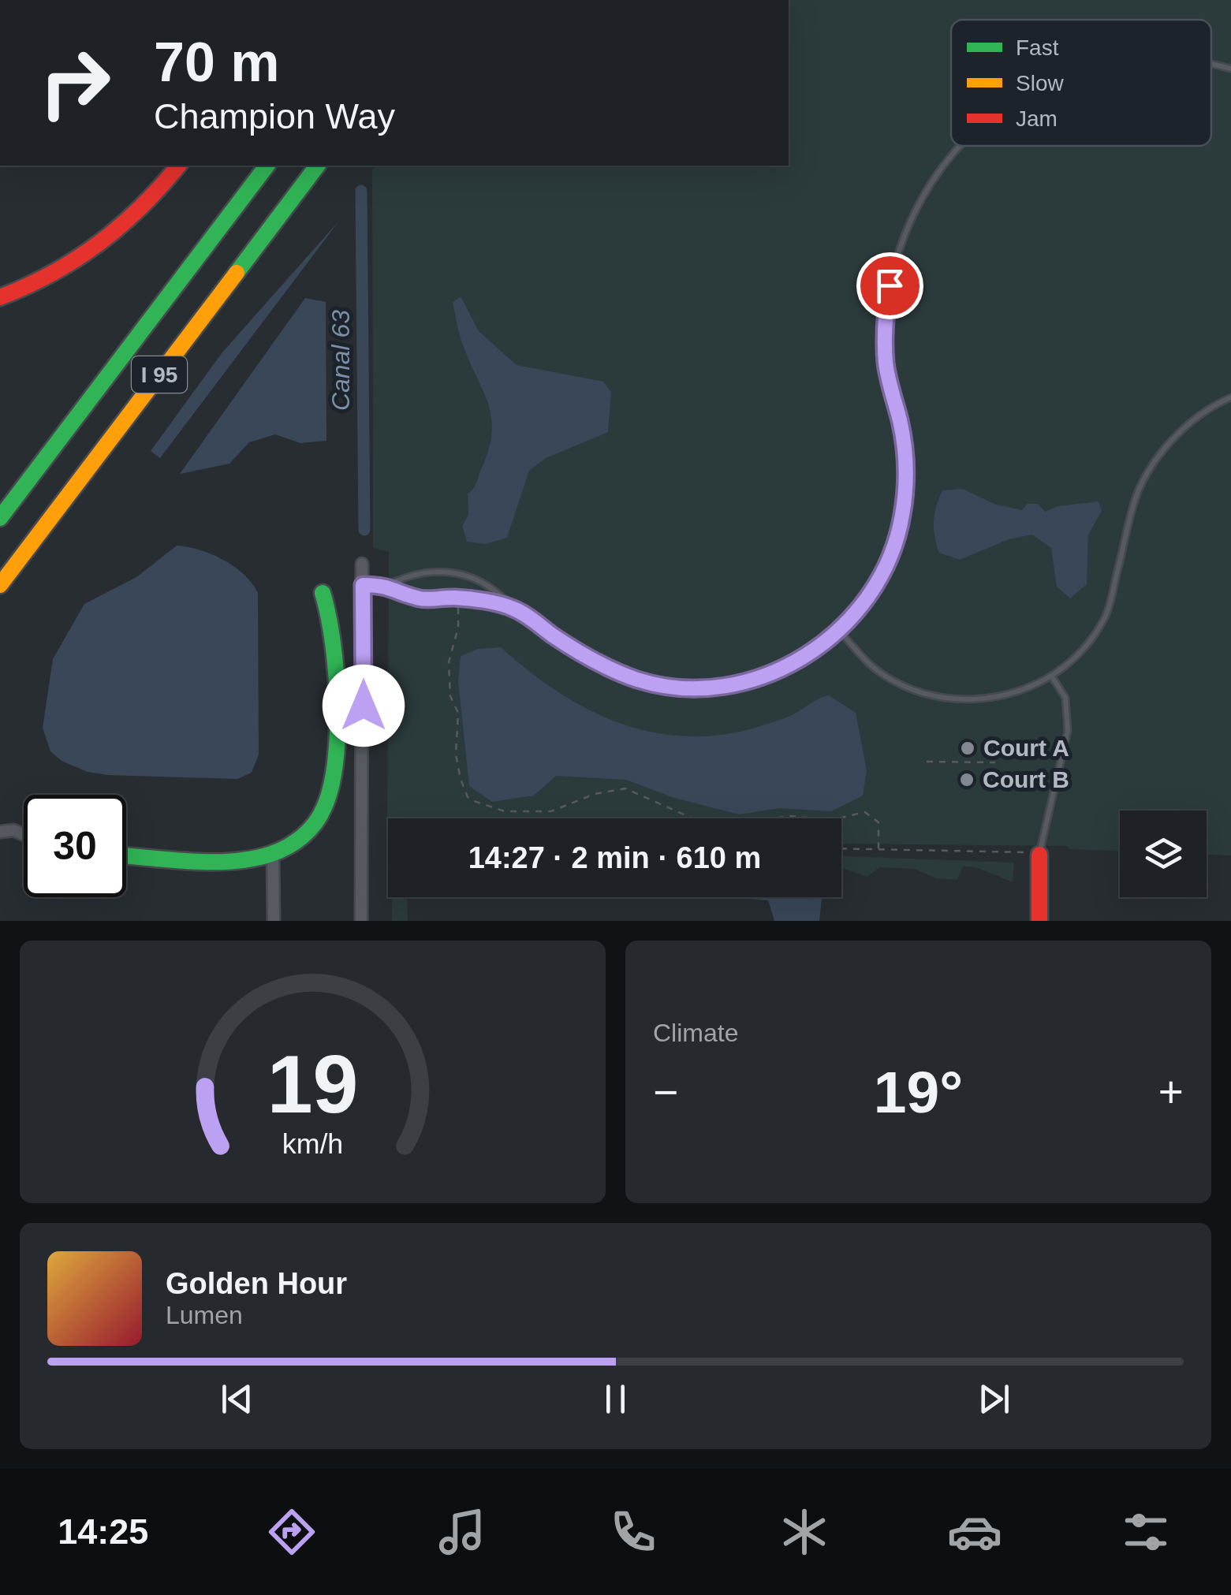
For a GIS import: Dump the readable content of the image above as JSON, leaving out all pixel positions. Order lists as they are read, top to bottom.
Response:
{
  "streets": {
    "main road": ["I 95"]
  },
  "water": ["Canal 63"],
  "places": ["Court A", "Court B"],
  "legend": ["Fast", "Slow", "Jam"],
  "page": {
    "turn": ["70 m", "Champion Way"],
    "limit": "30",
    "trip": "14:27 · 2 min · 610 m",
    "tile": "Climate",
    "heat": ["−", "19°", "+"],
    "song": ["Golden Hour", "Lumen"],
    "tabs": "14:25",
    "gauge": ["19", "km/h"]
  }
}
